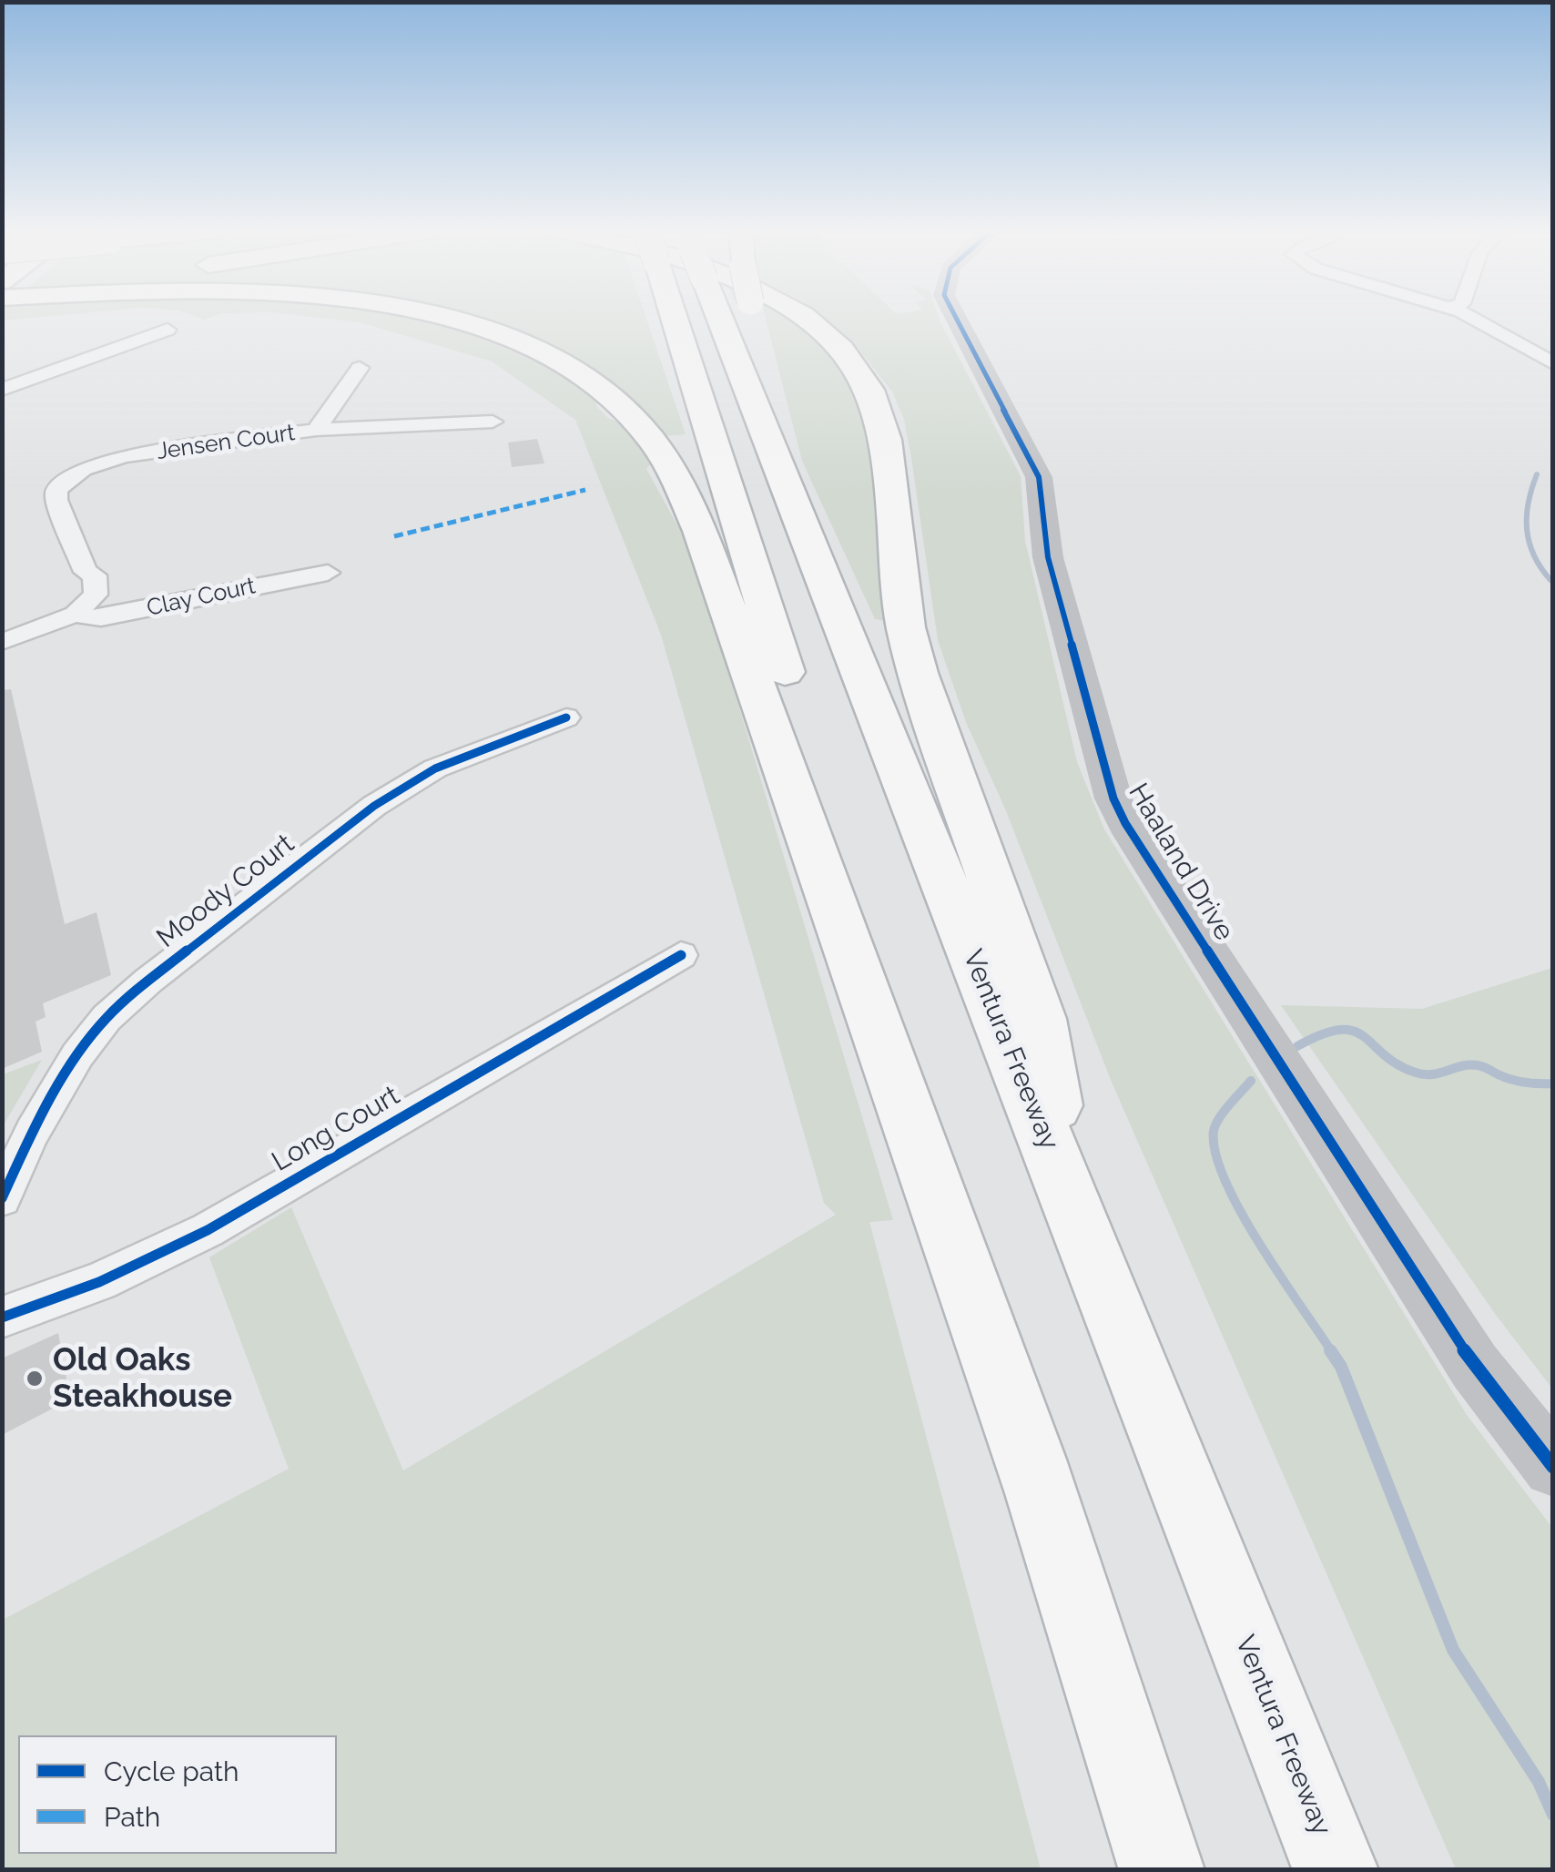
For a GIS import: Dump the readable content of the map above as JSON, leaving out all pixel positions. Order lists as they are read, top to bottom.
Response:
{
  "streets": {
    "highway": ["Ventura Freeway"],
    "street": [
      "Jensen Court",
      "Clay Court",
      "Haaland Drive",
      "Moody Court",
      "Long Court"
    ]
  },
  "places": ["Old Oaks Steakhouse"],
  "legend": ["Cycle path", "Path"]
}
